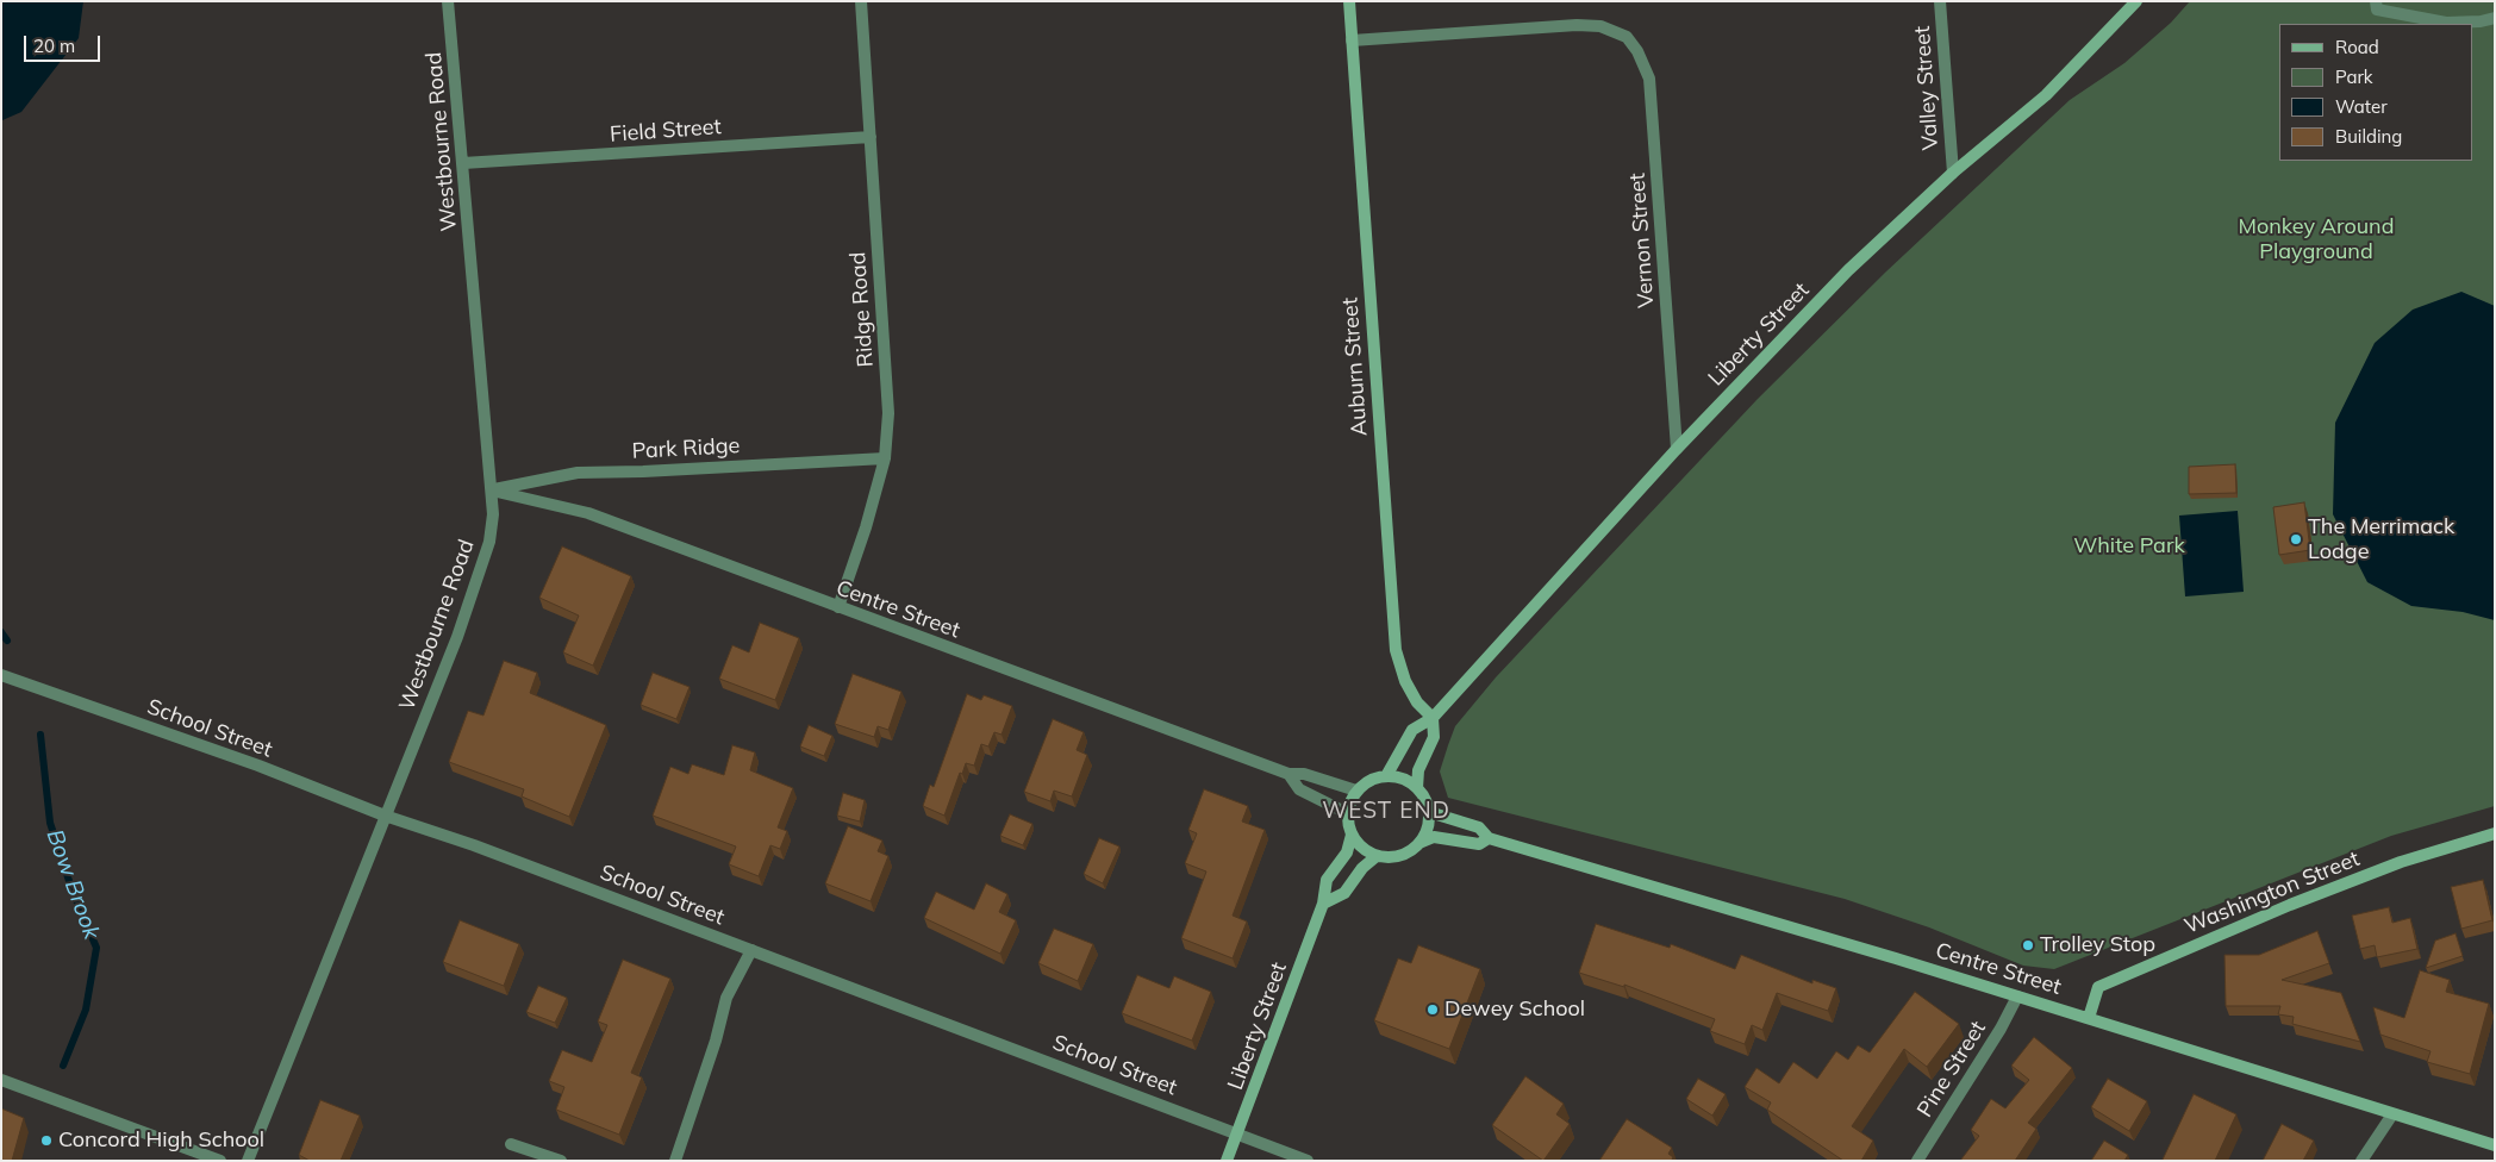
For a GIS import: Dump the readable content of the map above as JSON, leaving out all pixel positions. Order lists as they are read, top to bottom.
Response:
{
  "streets": {
    "street": [
      "Valley Street",
      "Field Street",
      "Westbourne Road",
      "Vernon Street",
      "Ridge Road",
      "Liberty Street",
      "Auburn Street",
      "Park Ridge",
      "Centre Street",
      "School Street",
      "Washington Street",
      "Pine Street"
    ]
  },
  "crossings": [
    ["Valley Street", "Liberty Street"],
    ["Field Street", "Westbourne Road"],
    ["Field Street", "Ridge Road"],
    ["Westbourne Road", "Park Ridge"],
    ["Westbourne Road", "Centre Street"],
    ["Westbourne Road", "School Street"],
    ["Vernon Street", "Liberty Street"],
    ["Vernon Street", "Auburn Street"],
    ["Ridge Road", "Park Ridge"],
    ["Ridge Road", "Centre Street"],
    ["Liberty Street", "Auburn Street"],
    ["Liberty Street", "Centre Street"],
    ["Liberty Street", "School Street"],
    ["Park Ridge", "Centre Street"],
    ["Centre Street", "Washington Street"],
    ["Centre Street", "Pine Street"]
  ],
  "districts": ["WEST END"],
  "water": ["Bow Brook"],
  "parks": ["Monkey Around Playground", "White Park"],
  "places": [
    "The Merrimack Lodge",
    "Trolley Stop",
    "Dewey School",
    "Concord High School"
  ],
  "legend": [
    "Road",
    "Park",
    "Water",
    "Building"
  ],
  "scale_bar": "20 m"
}
